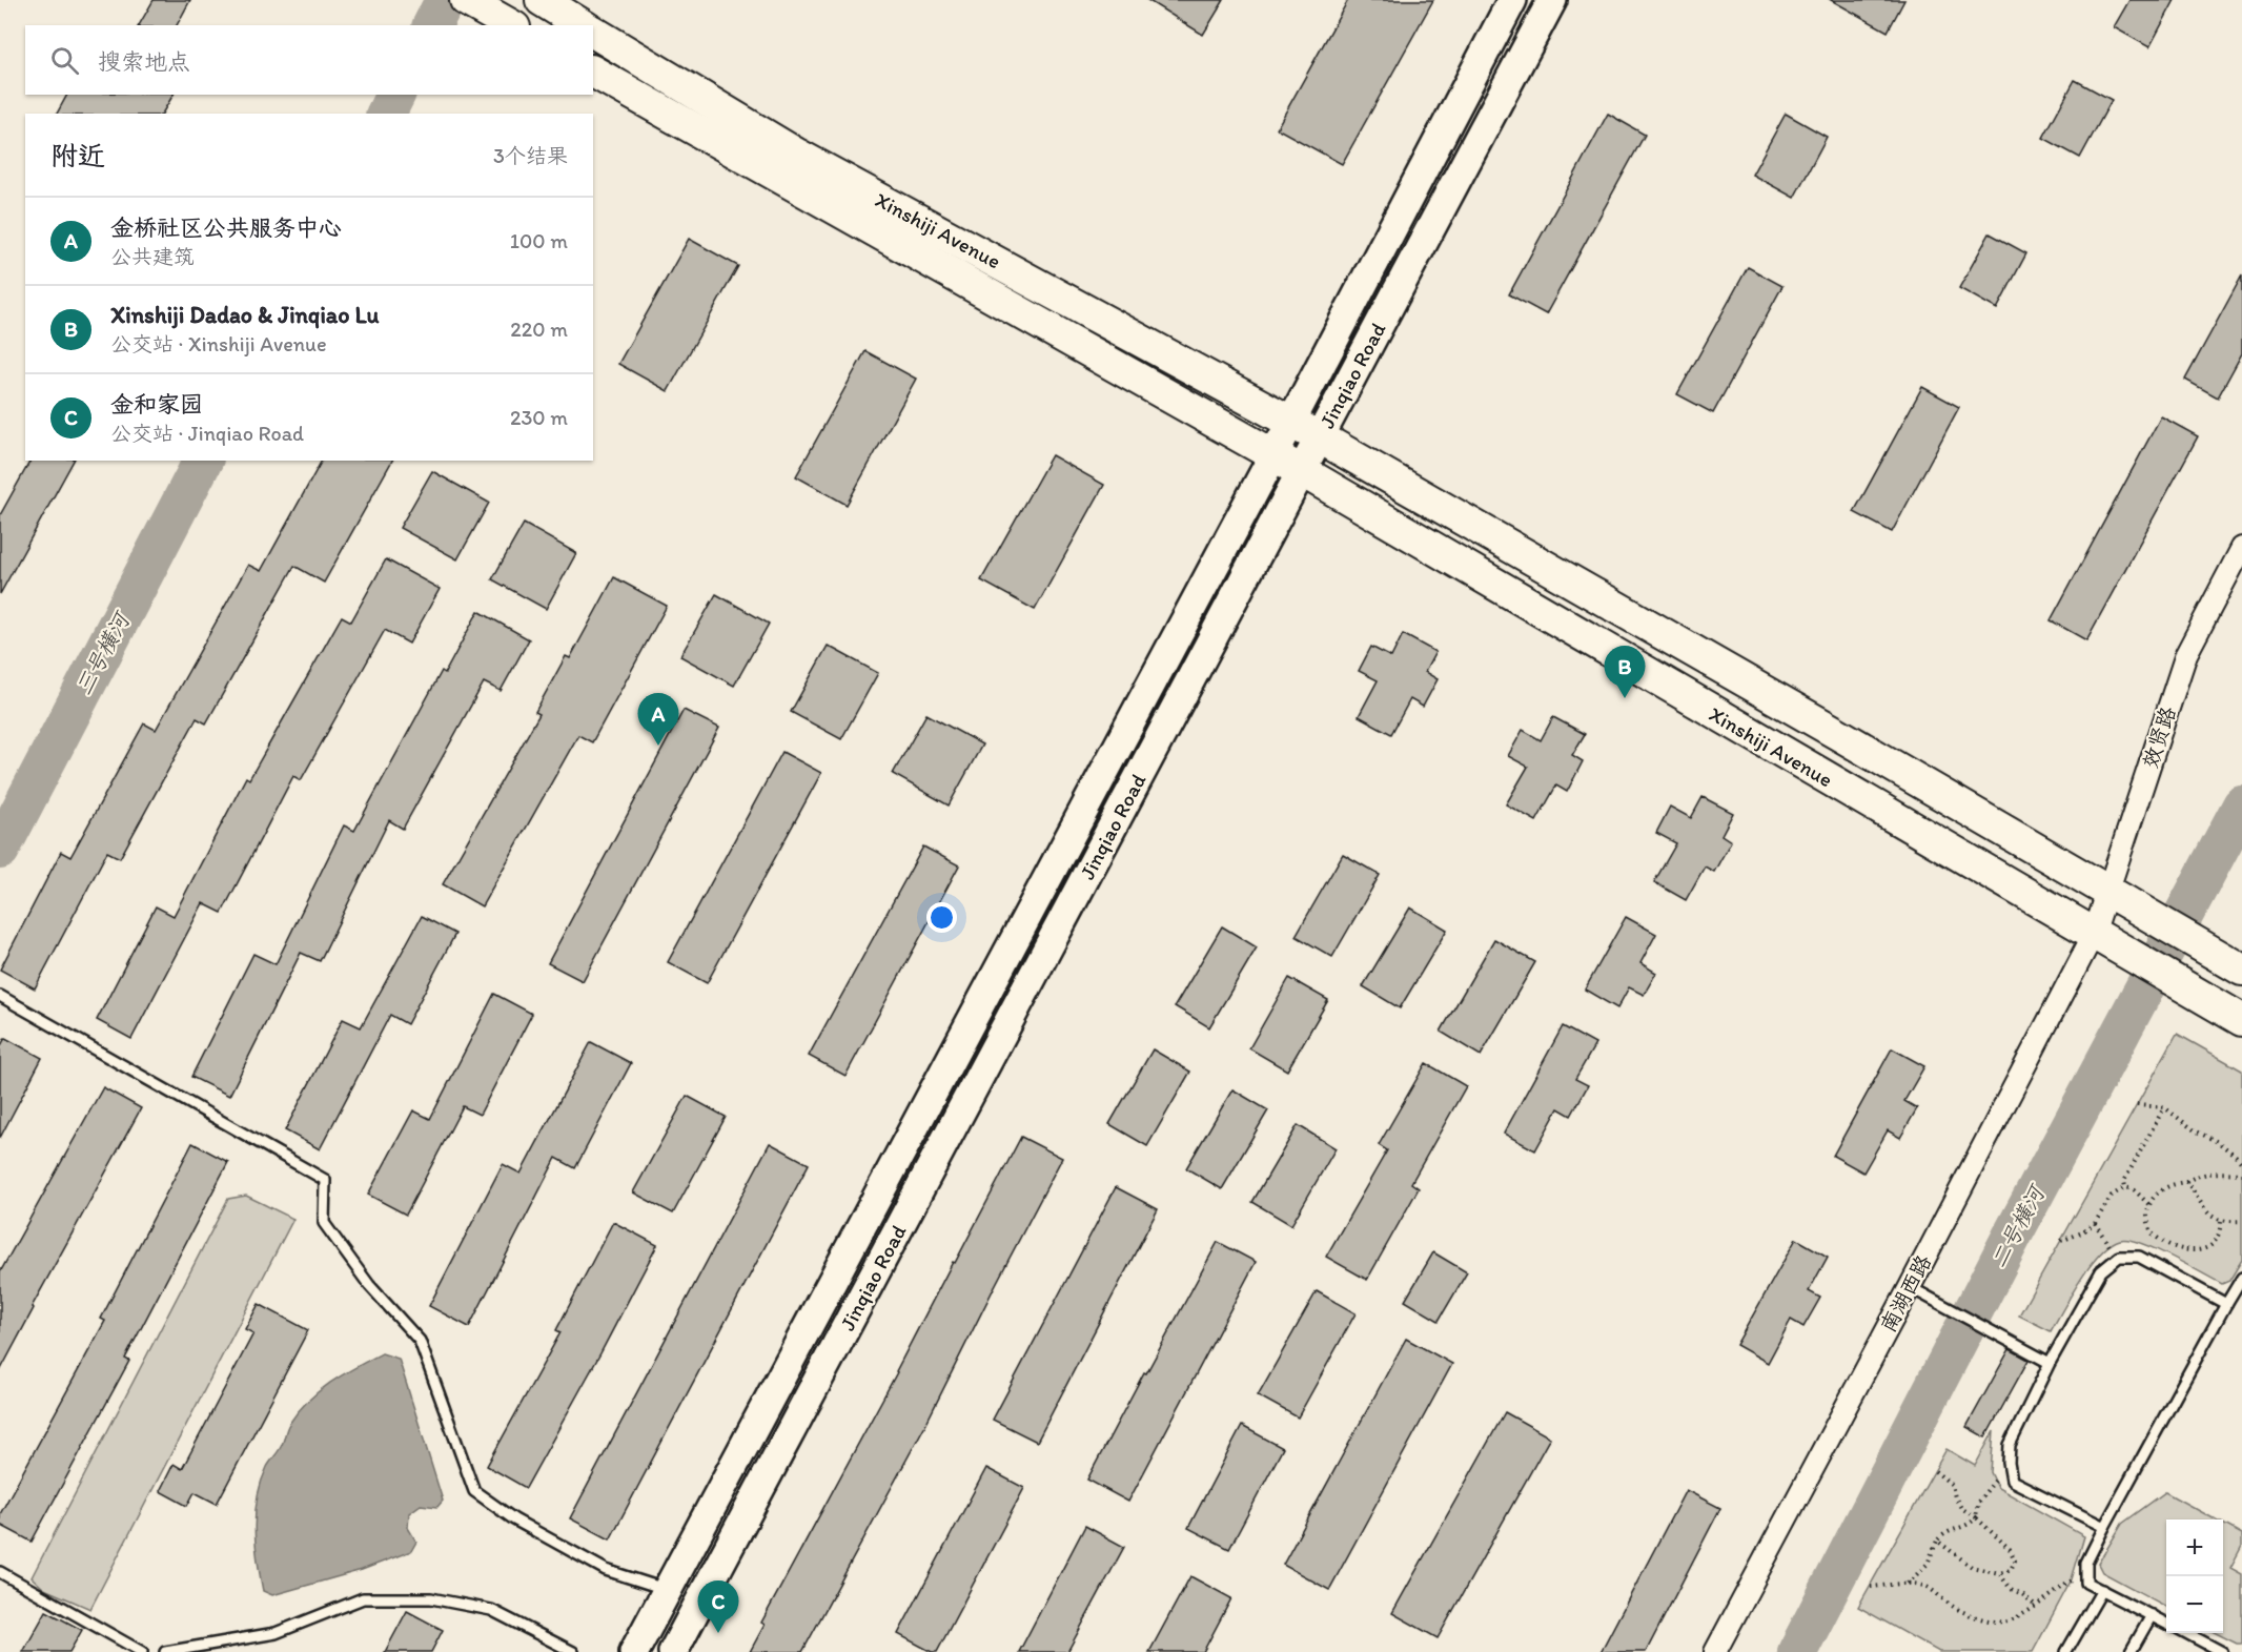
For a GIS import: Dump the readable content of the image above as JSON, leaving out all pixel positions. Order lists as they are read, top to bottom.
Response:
{
  "streets": {
    "main road": ["Xinshiji Avenue"],
    "street": ["Jinqiao Road", "效贤路", "南湖西路"]
  },
  "crossings": [
    ["Xinshiji Avenue", "Jinqiao Road"],
    ["Xinshiji Avenue", "效贤路"],
    ["Xinshiji Avenue", "南湖西路"],
    ["效贤路", "南湖西路"]
  ],
  "water": ["三号横河", "二号横河"],
  "page": {
    "search": "搜索地点",
    "heading": ["附近", "3个结果"],
    "list": [
      {
        "mark": "A",
        "name": "金桥社区公共服务中心",
        "note": "公共建筑",
        "value": "100 m"
      },
      {
        "mark": "B",
        "name": "Xinshiji Dadao & Jinqiao Lu",
        "note": "公交站 · Xinshiji Avenue",
        "value": "220 m"
      },
      {
        "mark": "C",
        "name": "金和家园",
        "note": "公交站 · Jinqiao Road",
        "value": "230 m"
      }
    ],
    "pins": ["B", "A", "C"],
    "map_buttons": ["+", "−"]
  }
}
